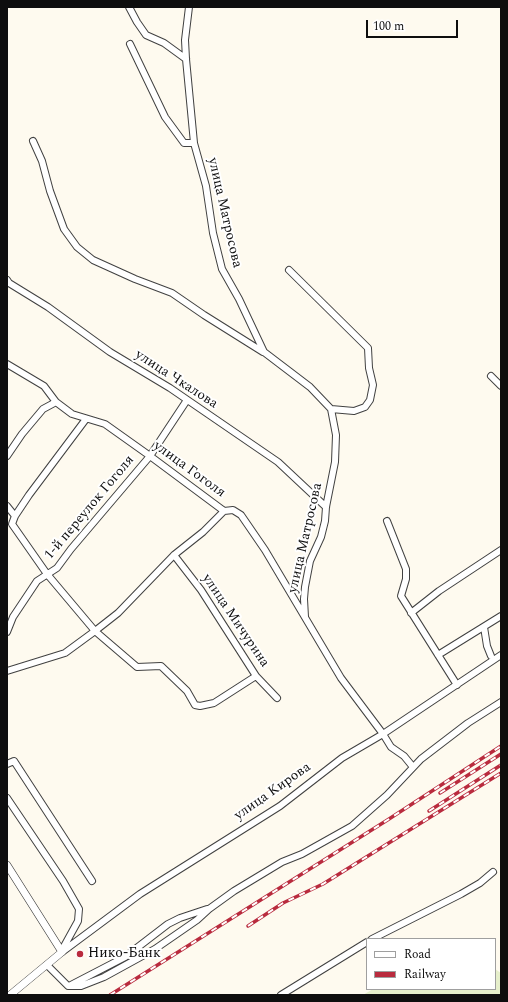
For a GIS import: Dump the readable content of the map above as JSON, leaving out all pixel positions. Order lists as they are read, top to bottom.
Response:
{
  "streets": {
    "street": [
      "улица Матросова",
      "улица Чкалова",
      "улица Гоголя",
      "1-й переулок Гоголя",
      "улица Мичурина",
      "улица Кирова"
    ]
  },
  "crossings": [
    ["улица Матросова", "улица Чкалова"],
    ["улица Матросова", "улица Гоголя"],
    ["улица Чкалова", "1-й переулок Гоголя"],
    ["улица Гоголя", "1-й переулок Гоголя"],
    ["улица Гоголя", "улица Кирова"]
  ],
  "places": ["Нико-Банк"],
  "legend": ["Road", "Railway"],
  "scale_bar": "100 m"
}
